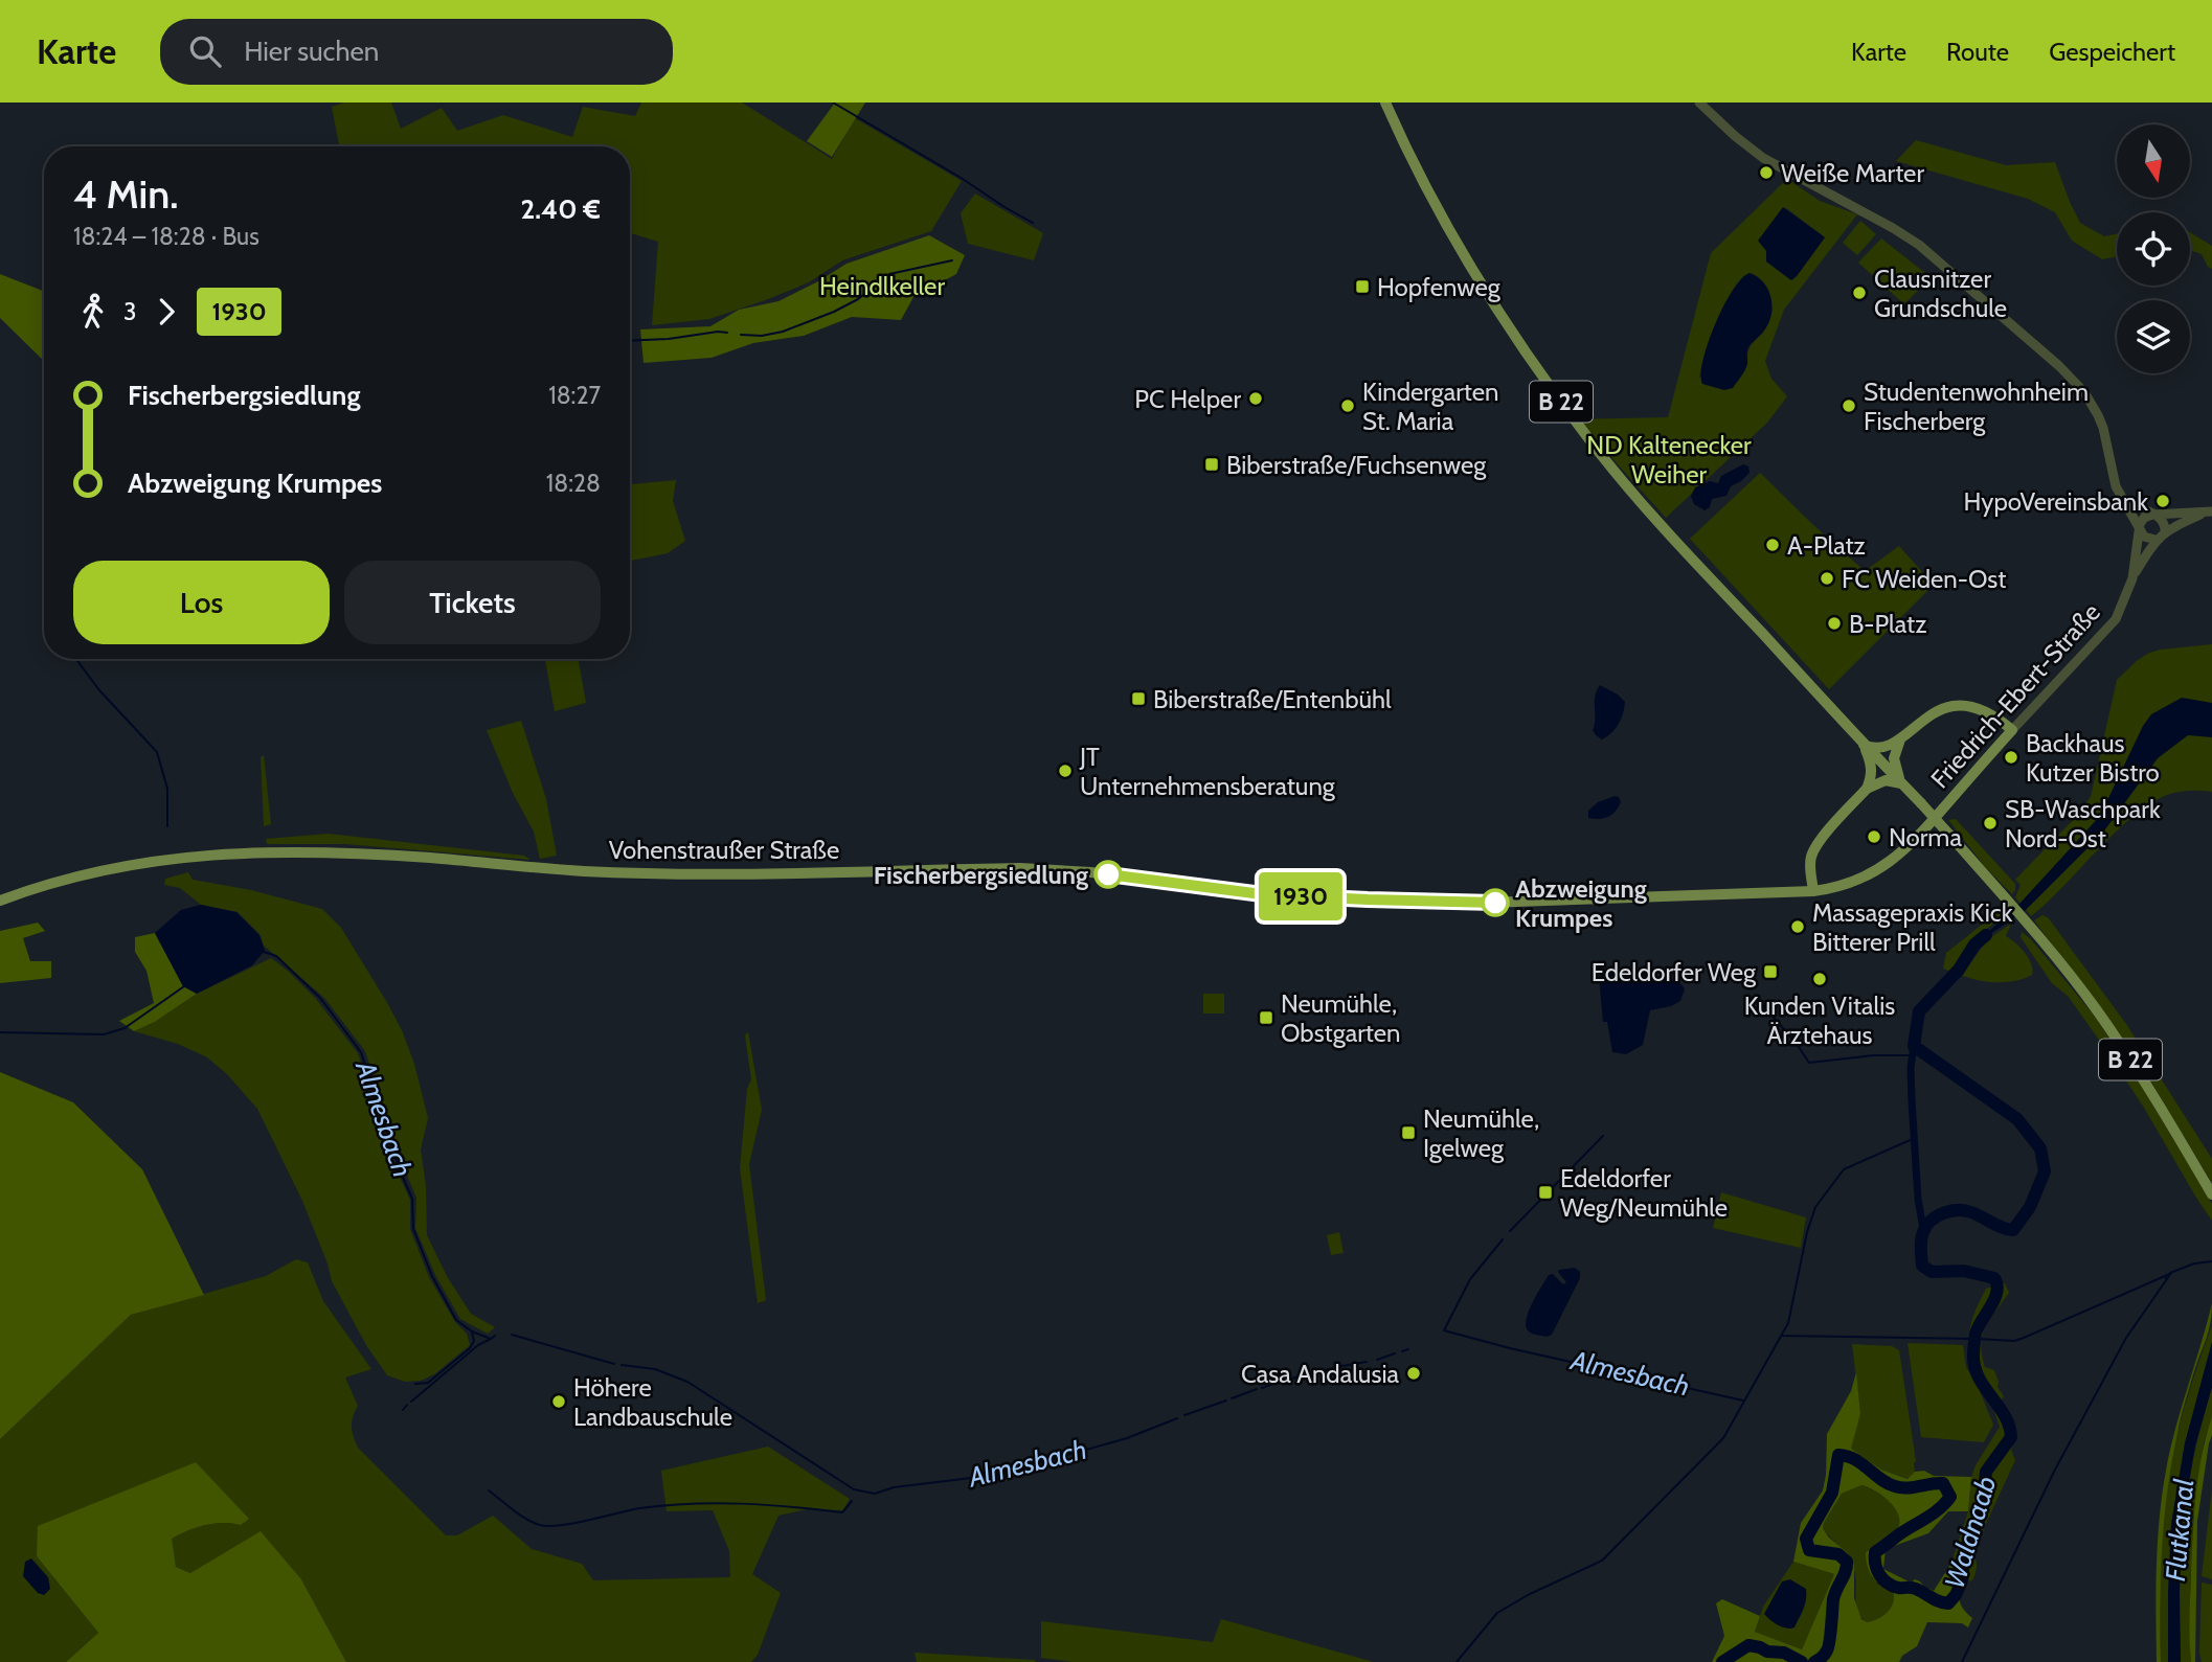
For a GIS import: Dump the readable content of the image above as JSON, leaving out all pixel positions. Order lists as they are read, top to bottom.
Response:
{
  "streets": {
    "main road": ["B 22", "Friedrich-Ebert-Straße", "Vohenstraußer Straße"]
  },
  "crossings": [
    ["Friedrich-Ebert-Straße", "Vohenstraußer Straße"]
  ],
  "water": ["Almesbach", "Flutkanal", "Waldnaab"],
  "parks": ["Heindlkeller", "ND Kaltenecker Weiher"],
  "places": {
    "other": [
      "Weiße Marter",
      "Clausnitzer Grundschule",
      "PC Helper",
      "Kindergarten St. Maria",
      "Studentenwohnheim Fischerberg",
      "HypoVereinsbank",
      "A-Platz",
      "FC Weiden-Ost",
      "B-Platz",
      "Backhaus Kutzer Bistro",
      "JT Unternehmensberatung",
      "SB-Waschpark Nord-Ost",
      "Norma",
      "Fischerbergsiedlung",
      "Abzweigung Krumpes",
      "Massagepraxis Kick Bitterer Prill",
      "Kunden Vitalis Ärztehaus",
      "Casa Andalusia",
      "Höhere Landbauschule"
    ],
    "transit": [
      "Hopfenweg",
      "Biberstraße/Fuchsenweg",
      "Biberstraße/Entenbühl",
      "Edeldorfer Weg",
      "Neumühle, Obstgarten",
      "Neumühle, Igelweg",
      "Edeldorfer Weg/Neumühle"
    ]
  },
  "lines": ["bus line 1930"],
  "north": "bottom",
  "page": {
    "header": "Karte",
    "search": "Hier suchen",
    "nav": ["Karte", "Route", "Gespeichert"],
    "on_map": "1930",
    "heading": ["4 Min.", "18:24 – 18:28 · Bus", "2.40 €"],
    "legs": ["3", "1930"],
    "list": [
      {
        "name": "Fischerbergsiedlung",
        "value": "18:27"
      },
      {
        "name": "Abzweigung Krumpes",
        "value": "18:28"
      }
    ],
    "buttons": ["Los", "Tickets"]
  }
}
